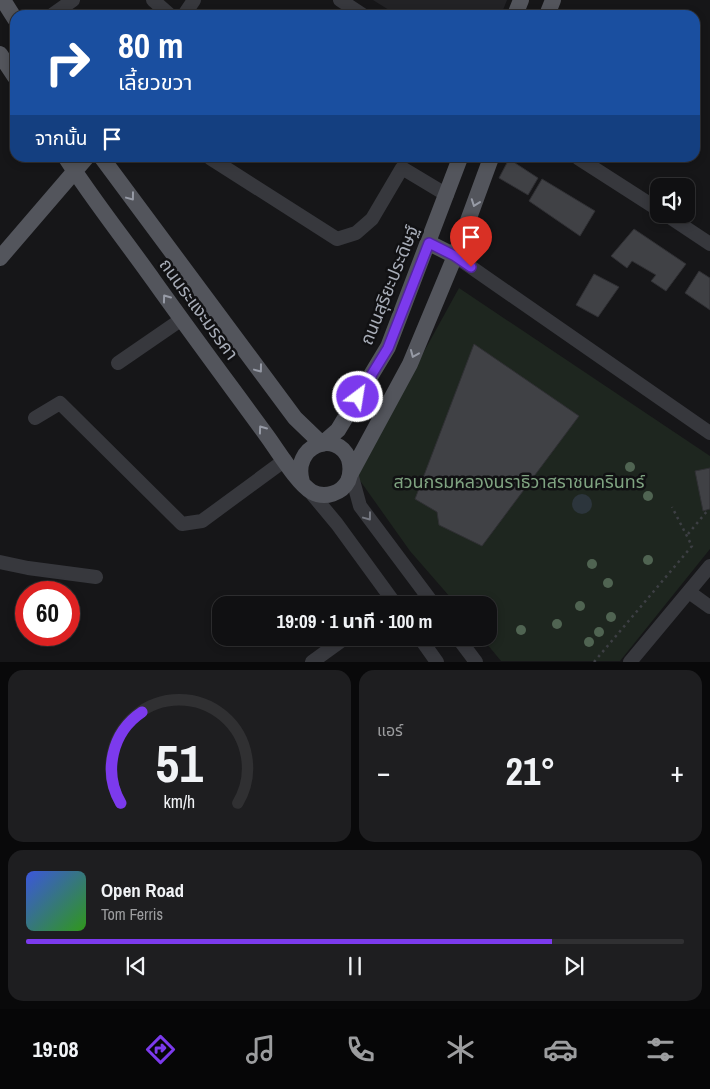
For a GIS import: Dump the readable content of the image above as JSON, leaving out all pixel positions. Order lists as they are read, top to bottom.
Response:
{
  "streets": {
    "main road": ["ถนนสุริยะประดิษฐ์", "ถนนระแงะมรรคา"]
  },
  "crossings": [
    ["ถนนสุริยะประดิษฐ์", "ถนนระแงะมรรคา"]
  ],
  "parks": ["สวนกรมหลวงนราธิวาสราชนครินทร์"],
  "page": {
    "turn": ["80 m", "เลี้ยวขวา"],
    "then": "จากนั้น",
    "limit": "60",
    "trip": "19:09 · 1 นาที · 100 m",
    "tile": "แอร์",
    "heat": ["−", "21°", "+"],
    "song": ["Open Road", "Tom Ferris"],
    "tabs": "19:08",
    "gauge": ["51", "km/h"]
  }
}
